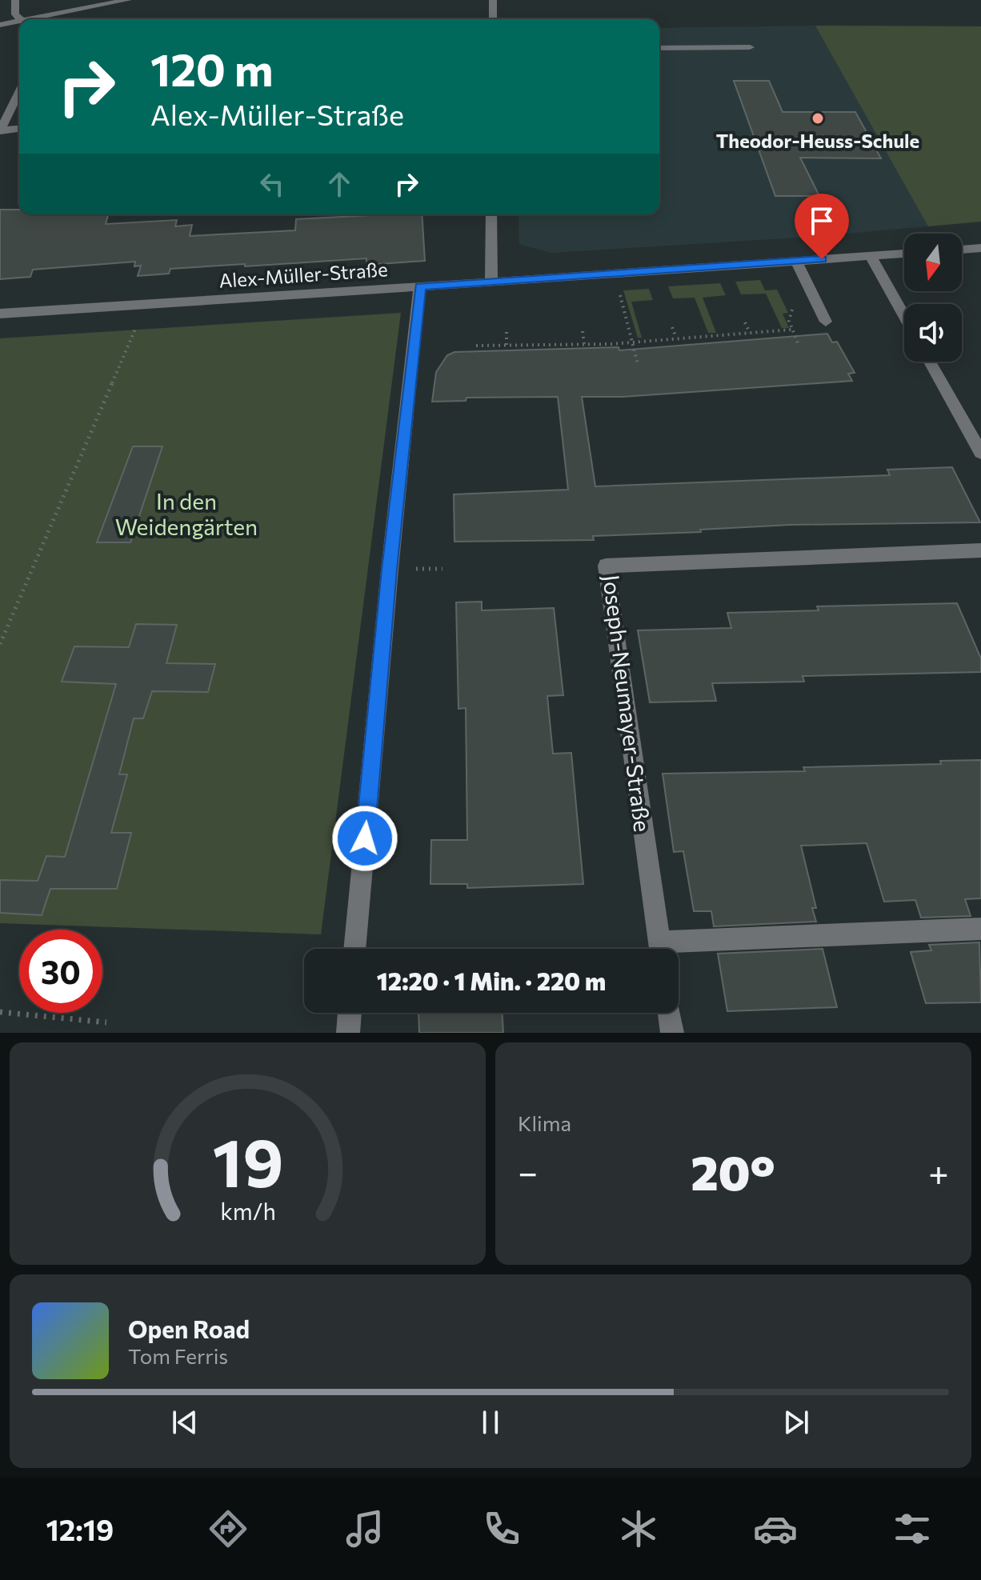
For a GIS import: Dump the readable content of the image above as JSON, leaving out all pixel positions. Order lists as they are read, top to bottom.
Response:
{
  "streets": {
    "street": ["Alex-Müller-Straße", "Joseph-Neumayer-Straße"]
  },
  "parks": ["In den Weidengärten"],
  "places": ["Theodor-Heuss-Schule"],
  "north": "bottom",
  "page": {
    "turn": ["120 m", "Alex-Müller-Straße"],
    "limit": "30",
    "trip": "12:20 · 1 Min. · 220 m",
    "tile": "Klima",
    "heat": ["−", "20°", "+"],
    "song": ["Open Road", "Tom Ferris"],
    "tabs": "12:19",
    "gauge": ["19", "km/h"]
  }
}
